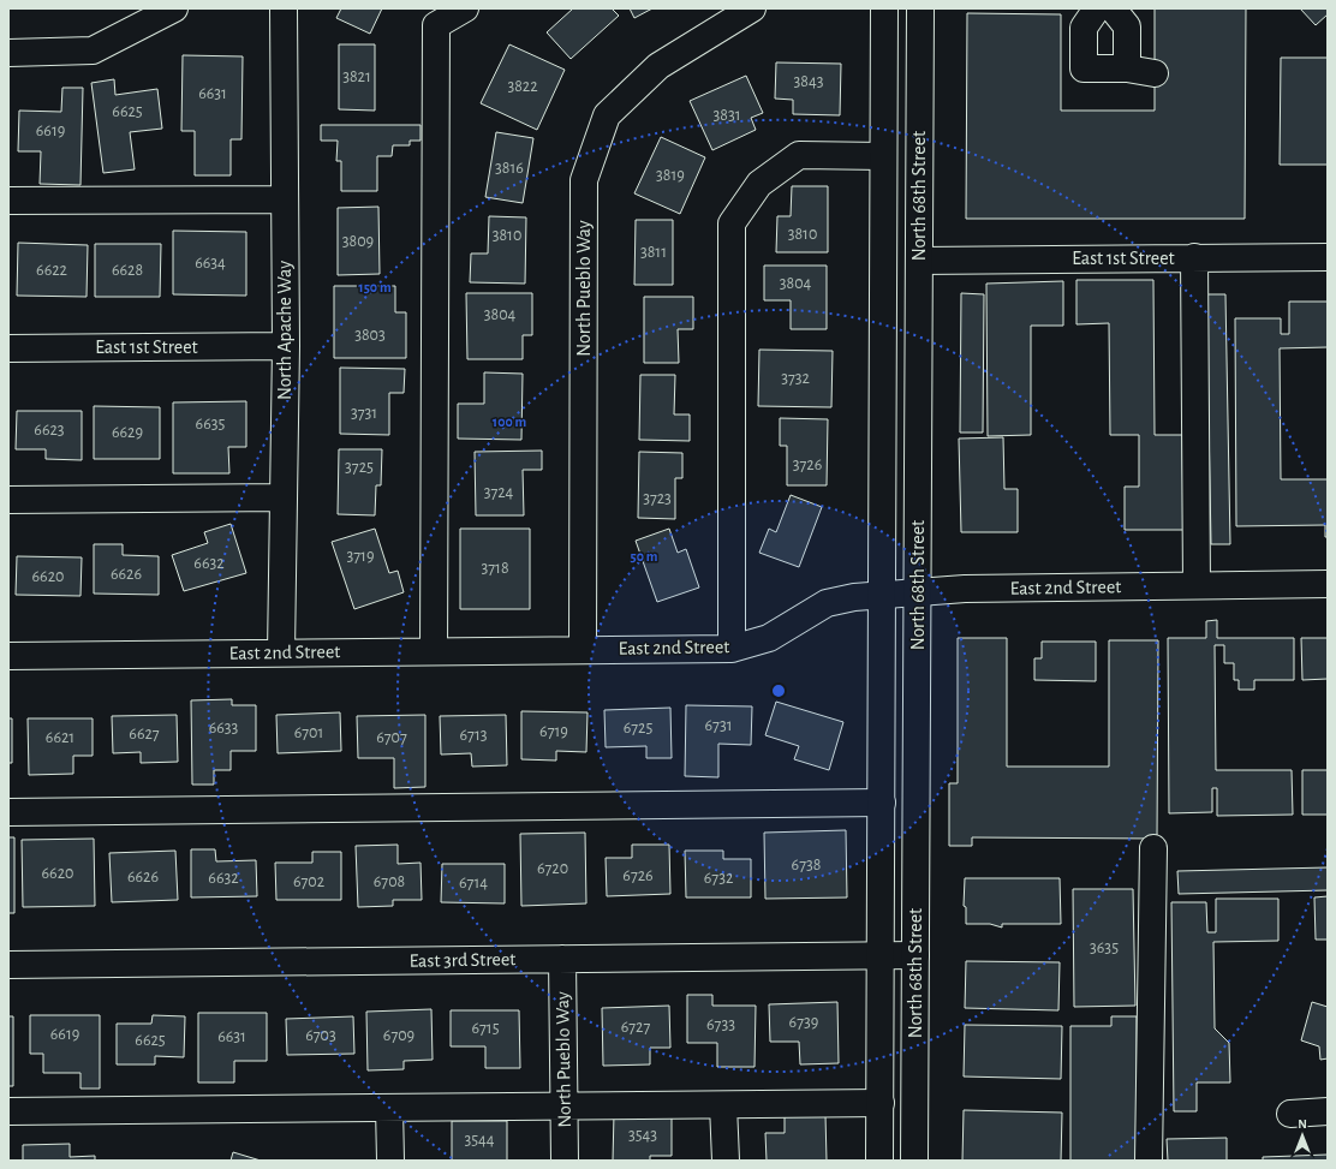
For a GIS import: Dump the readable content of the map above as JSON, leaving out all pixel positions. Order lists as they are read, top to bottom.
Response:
{
  "streets": {
    "street": [
      "North 68th Street",
      "East 1st Street",
      "North Pueblo Way",
      "North Apache Way",
      "East 2nd Street",
      "East 3rd Street"
    ]
  },
  "crossings": [
    ["North 68th Street", "East 1st Street"],
    ["North 68th Street", "East 2nd Street"],
    ["North 68th Street", "East 3rd Street"],
    ["East 1st Street", "North Apache Way"],
    ["North Pueblo Way", "East 2nd Street"],
    ["North Pueblo Way", "East 3rd Street"],
    ["North Apache Way", "East 2nd Street"]
  ],
  "house_numbers": [
    "3821",
    "3843",
    "3822",
    "6631",
    "6625",
    "3831",
    "6619",
    "3816",
    "3819",
    "3810",
    "3810",
    "3809",
    "3811",
    "6634",
    "6622",
    "6628",
    "3804",
    "3804",
    "3803",
    "3732",
    "3731",
    "6635",
    "6623",
    "6629",
    "3726",
    "3725",
    "3724",
    "3723",
    "3719",
    "6632",
    "3718",
    "6626",
    "6620",
    "6731",
    "6633",
    "6725",
    "6719",
    "6701",
    "6627",
    "6713",
    "6621",
    "6707",
    "6738",
    "6720",
    "6620",
    "6726",
    "6626",
    "6632",
    "6732",
    "6702",
    "6708",
    "6714",
    "3635",
    "6739",
    "6733",
    "6727",
    "6715",
    "6619",
    "6703",
    "6709",
    "6631",
    "6625",
    "3543",
    "3544"
  ],
  "north": "top",
  "rings": ["150 m", "100 m", "50 m"]
}
